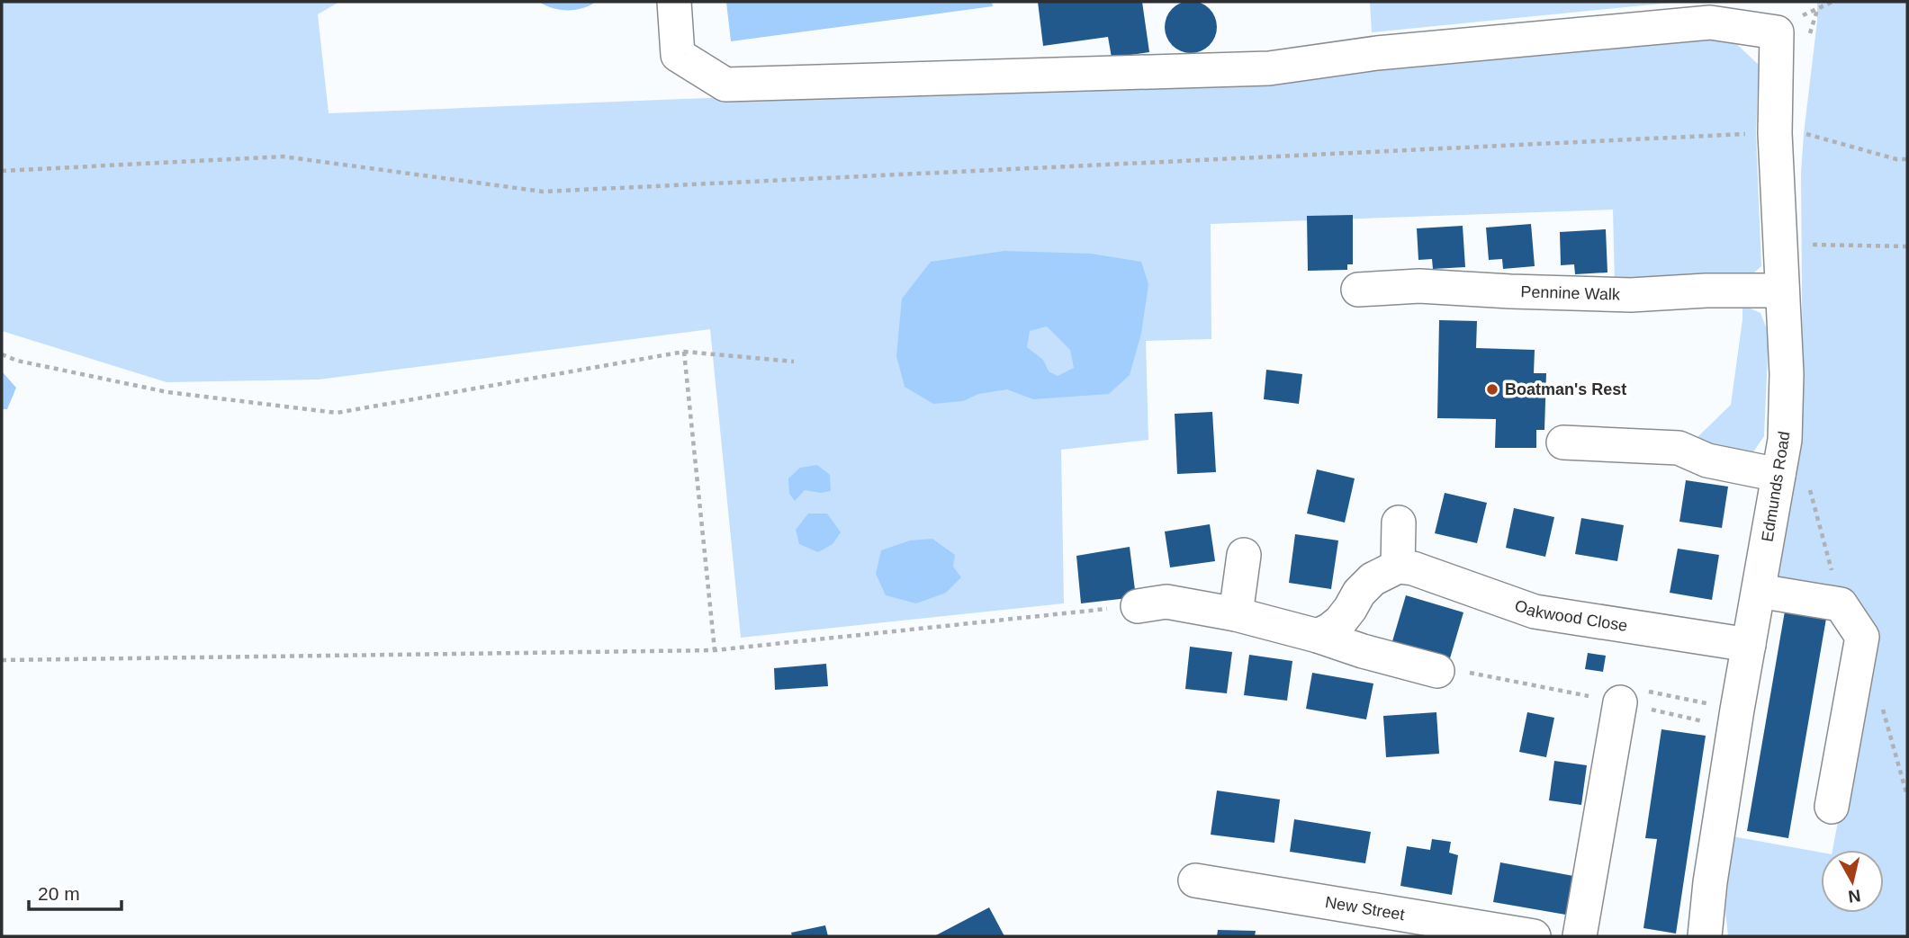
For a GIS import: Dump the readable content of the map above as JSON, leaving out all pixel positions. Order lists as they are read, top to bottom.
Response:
{
  "streets": {
    "street": [
      "Pennine Walk",
      "Edmunds Road",
      "Oakwood Close",
      "New Street"
    ]
  },
  "crossings": [
    ["Pennine Walk", "Edmunds Road"],
    ["Edmunds Road", "Oakwood Close"]
  ],
  "places": ["Boatman's Rest"],
  "scale_bar": "20 m",
  "north": "bottom"
}
